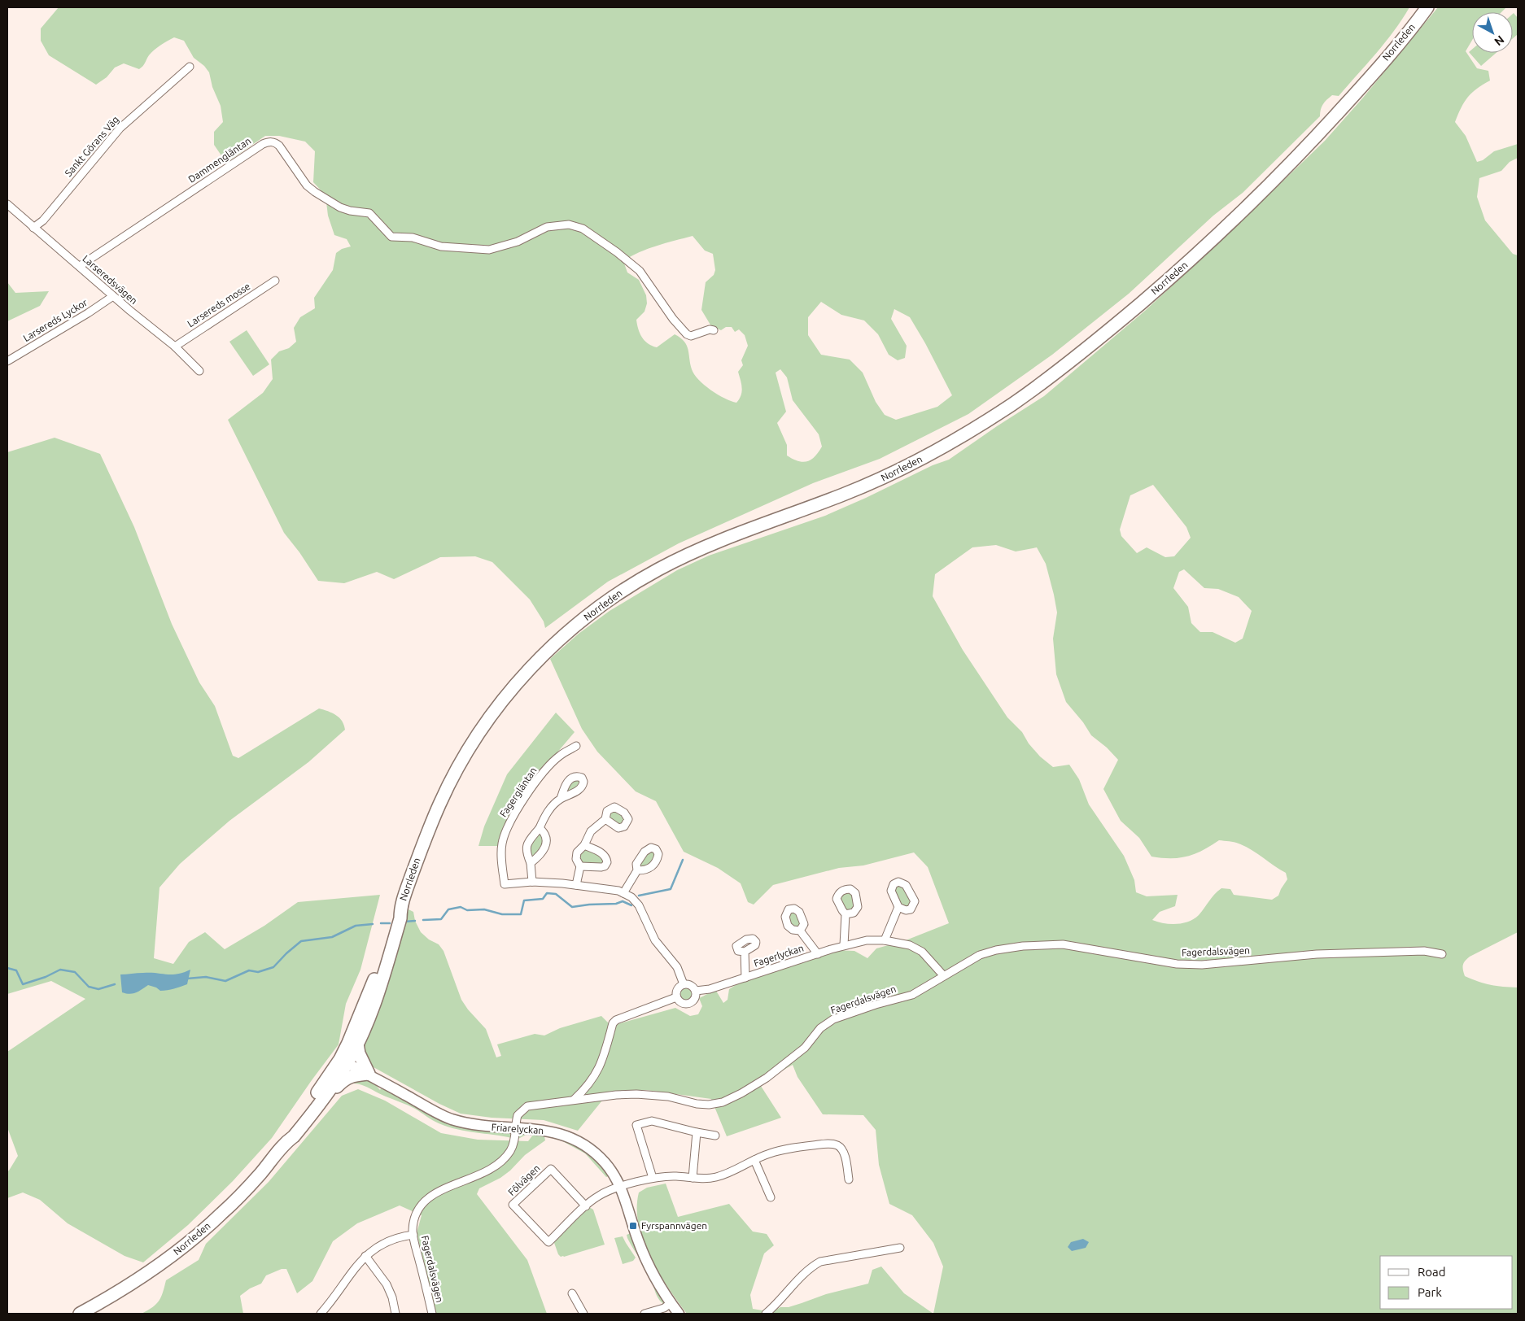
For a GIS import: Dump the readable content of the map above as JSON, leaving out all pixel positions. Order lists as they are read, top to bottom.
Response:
{
  "streets": {
    "highway": ["Norrleden"],
    "street": [
      "Sankt Görans Väg",
      "Dammengläntan",
      "Larseredsvägen",
      "Larsereds mosse",
      "Larsereds Lyckor",
      "Fagergläntan",
      "Fagerdalsvägen",
      "Fagerlyckan",
      "Friarelyckan",
      "Fölvägen"
    ]
  },
  "crossings": [
    ["Norrleden", "Friarelyckan"],
    ["Sankt Görans Väg", "Larseredsvägen"],
    ["Dammengläntan", "Larseredsvägen"],
    ["Larseredsvägen", "Larsereds mosse"],
    ["Larseredsvägen", "Larsereds Lyckor"],
    ["Fagergläntan", "Fagerlyckan"],
    ["Fagerdalsvägen", "Fagerlyckan"],
    ["Fagerdalsvägen", "Friarelyckan"],
    ["Friarelyckan", "Fölvägen"]
  ],
  "places": {
    "transit": ["Fyrspannvägen"]
  },
  "legend": ["Road", "Park"],
  "north": "bottom right"
}
